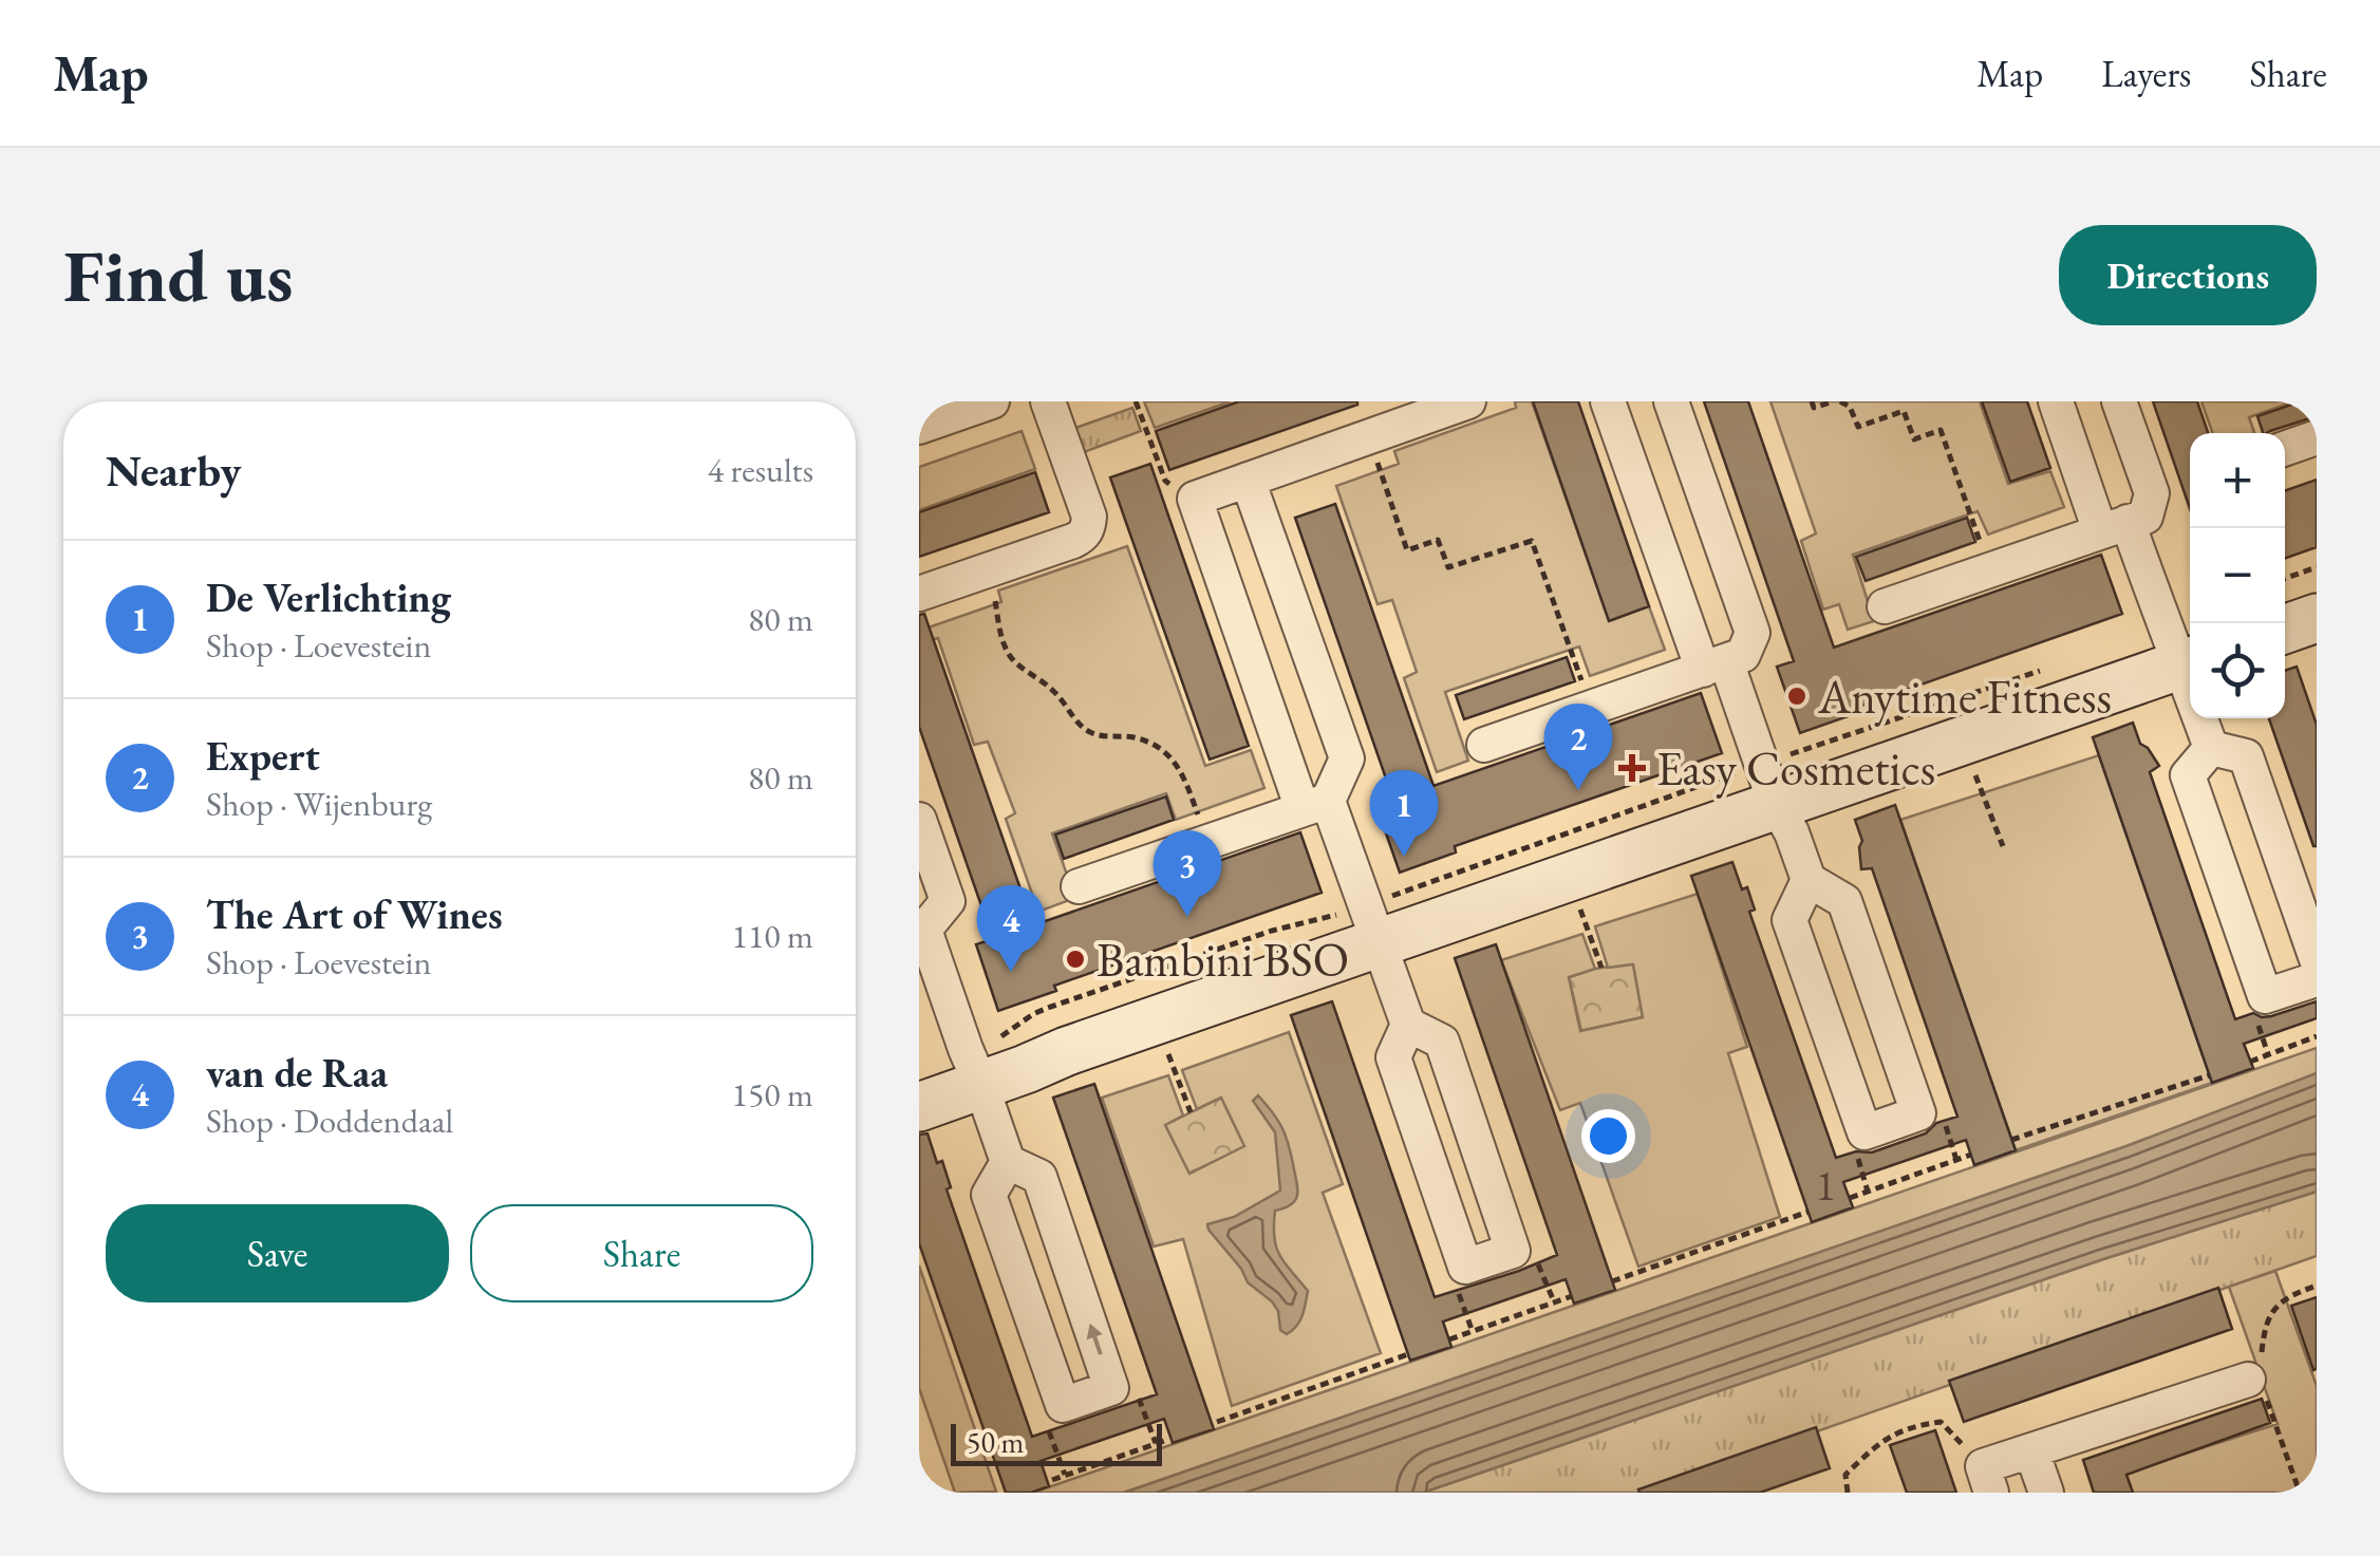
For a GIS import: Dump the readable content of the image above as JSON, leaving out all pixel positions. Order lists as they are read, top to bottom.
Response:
{
  "places": {
    "other": ["Anytime Fitness", "Bambini BSO"],
    "health": ["Easy Cosmetics"]
  },
  "house_numbers": ["1"],
  "scale_bar": "50 m",
  "page": {
    "header": "Map",
    "nav": ["Map", "Layers", "Share"],
    "buttons": [
      "Directions",
      ["Save", "Share"]
    ],
    "title": "Find us",
    "heading": ["Nearby", "4 results"],
    "map_buttons": ["+", "−"],
    "list": [
      {
        "mark": "1",
        "name": "De Verlichting",
        "note": "Shop · Loevestein",
        "value": "80 m"
      },
      {
        "mark": "2",
        "name": "Expert",
        "note": "Shop · Wijenburg",
        "value": "80 m"
      },
      {
        "mark": "3",
        "name": "The Art of Wines",
        "note": "Shop · Loevestein",
        "value": "110 m"
      },
      {
        "mark": "4",
        "name": "van de Raa",
        "note": "Shop · Doddendaal",
        "value": "150 m"
      }
    ],
    "pins": [
      "2",
      "1",
      "3",
      "4"
    ],
    "scale": "50 m"
  }
}
